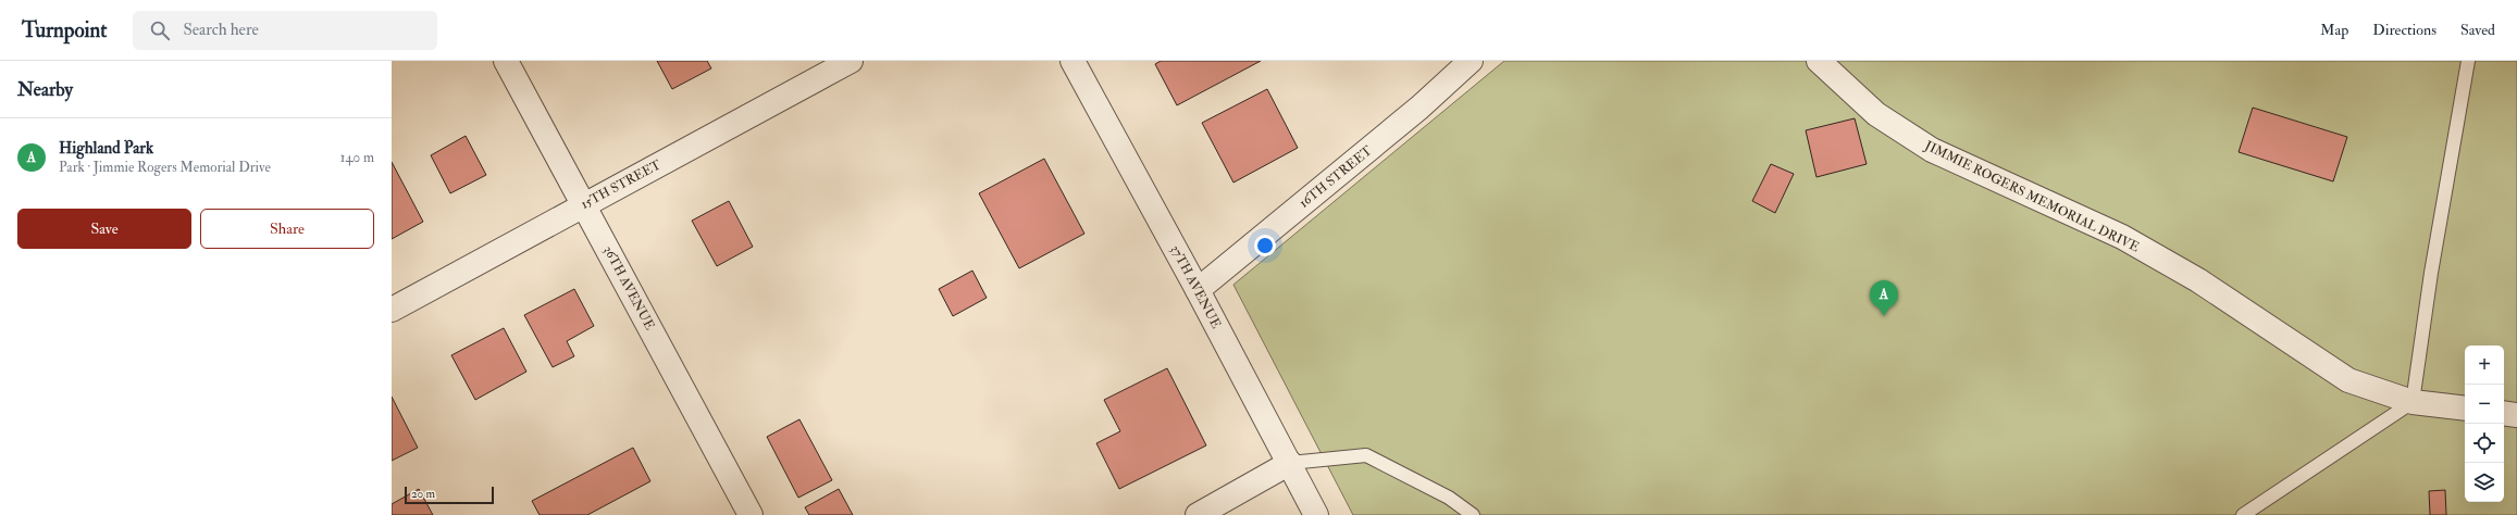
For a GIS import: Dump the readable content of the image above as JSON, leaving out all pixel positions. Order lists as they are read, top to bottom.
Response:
{
  "streets": {
    "street": [
      "16TH STREET",
      "15TH STREET",
      "JIMMIE ROGERS MEMORIAL DRIVE",
      "37TH AVENUE",
      "36TH AVENUE"
    ]
  },
  "crossings": [
    ["16TH STREET", "37TH AVENUE"],
    ["15TH STREET", "36TH AVENUE"]
  ],
  "scale_bar": "20 m",
  "page": {
    "header": "Turnpoint",
    "search": "Search here",
    "nav": ["Map", "Directions", "Saved"],
    "heading": "Nearby",
    "list": [
      {
        "mark": "A",
        "name": "Highland Park",
        "note": "Park · Jimmie Rogers Memorial Drive",
        "value": "140 m"
      }
    ],
    "buttons": ["Save", "Share"],
    "pins": "A",
    "map_buttons": ["+", "−"],
    "scale": "20 m"
  }
}
